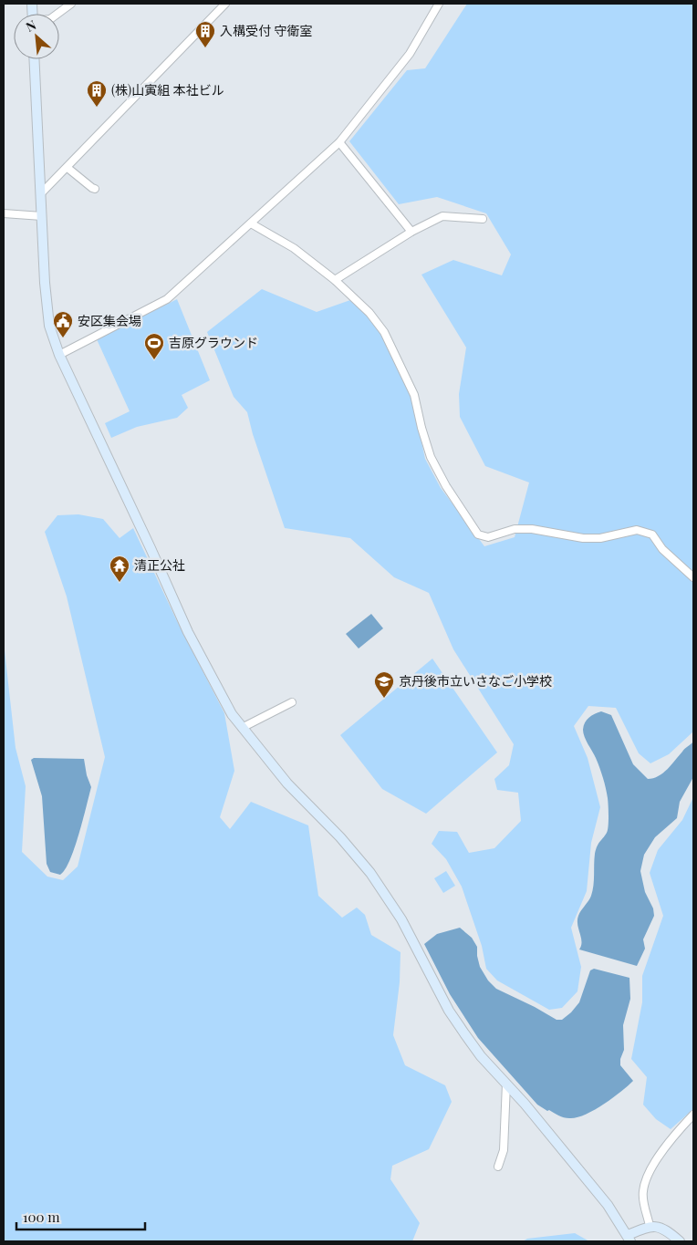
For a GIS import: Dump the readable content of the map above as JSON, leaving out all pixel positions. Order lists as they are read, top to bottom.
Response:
{
  "places": {
    "building": ["入構受付 守衛室", "(株)山寅組 本社ビル"],
    "public building": ["安区集会場"],
    "sports": ["吉原グラウンド"],
    "temple": ["清正公社"],
    "school or university": ["京丹後市立いさなご小学校"]
  },
  "scale_bar": "100 m",
  "north": "top left"
}
